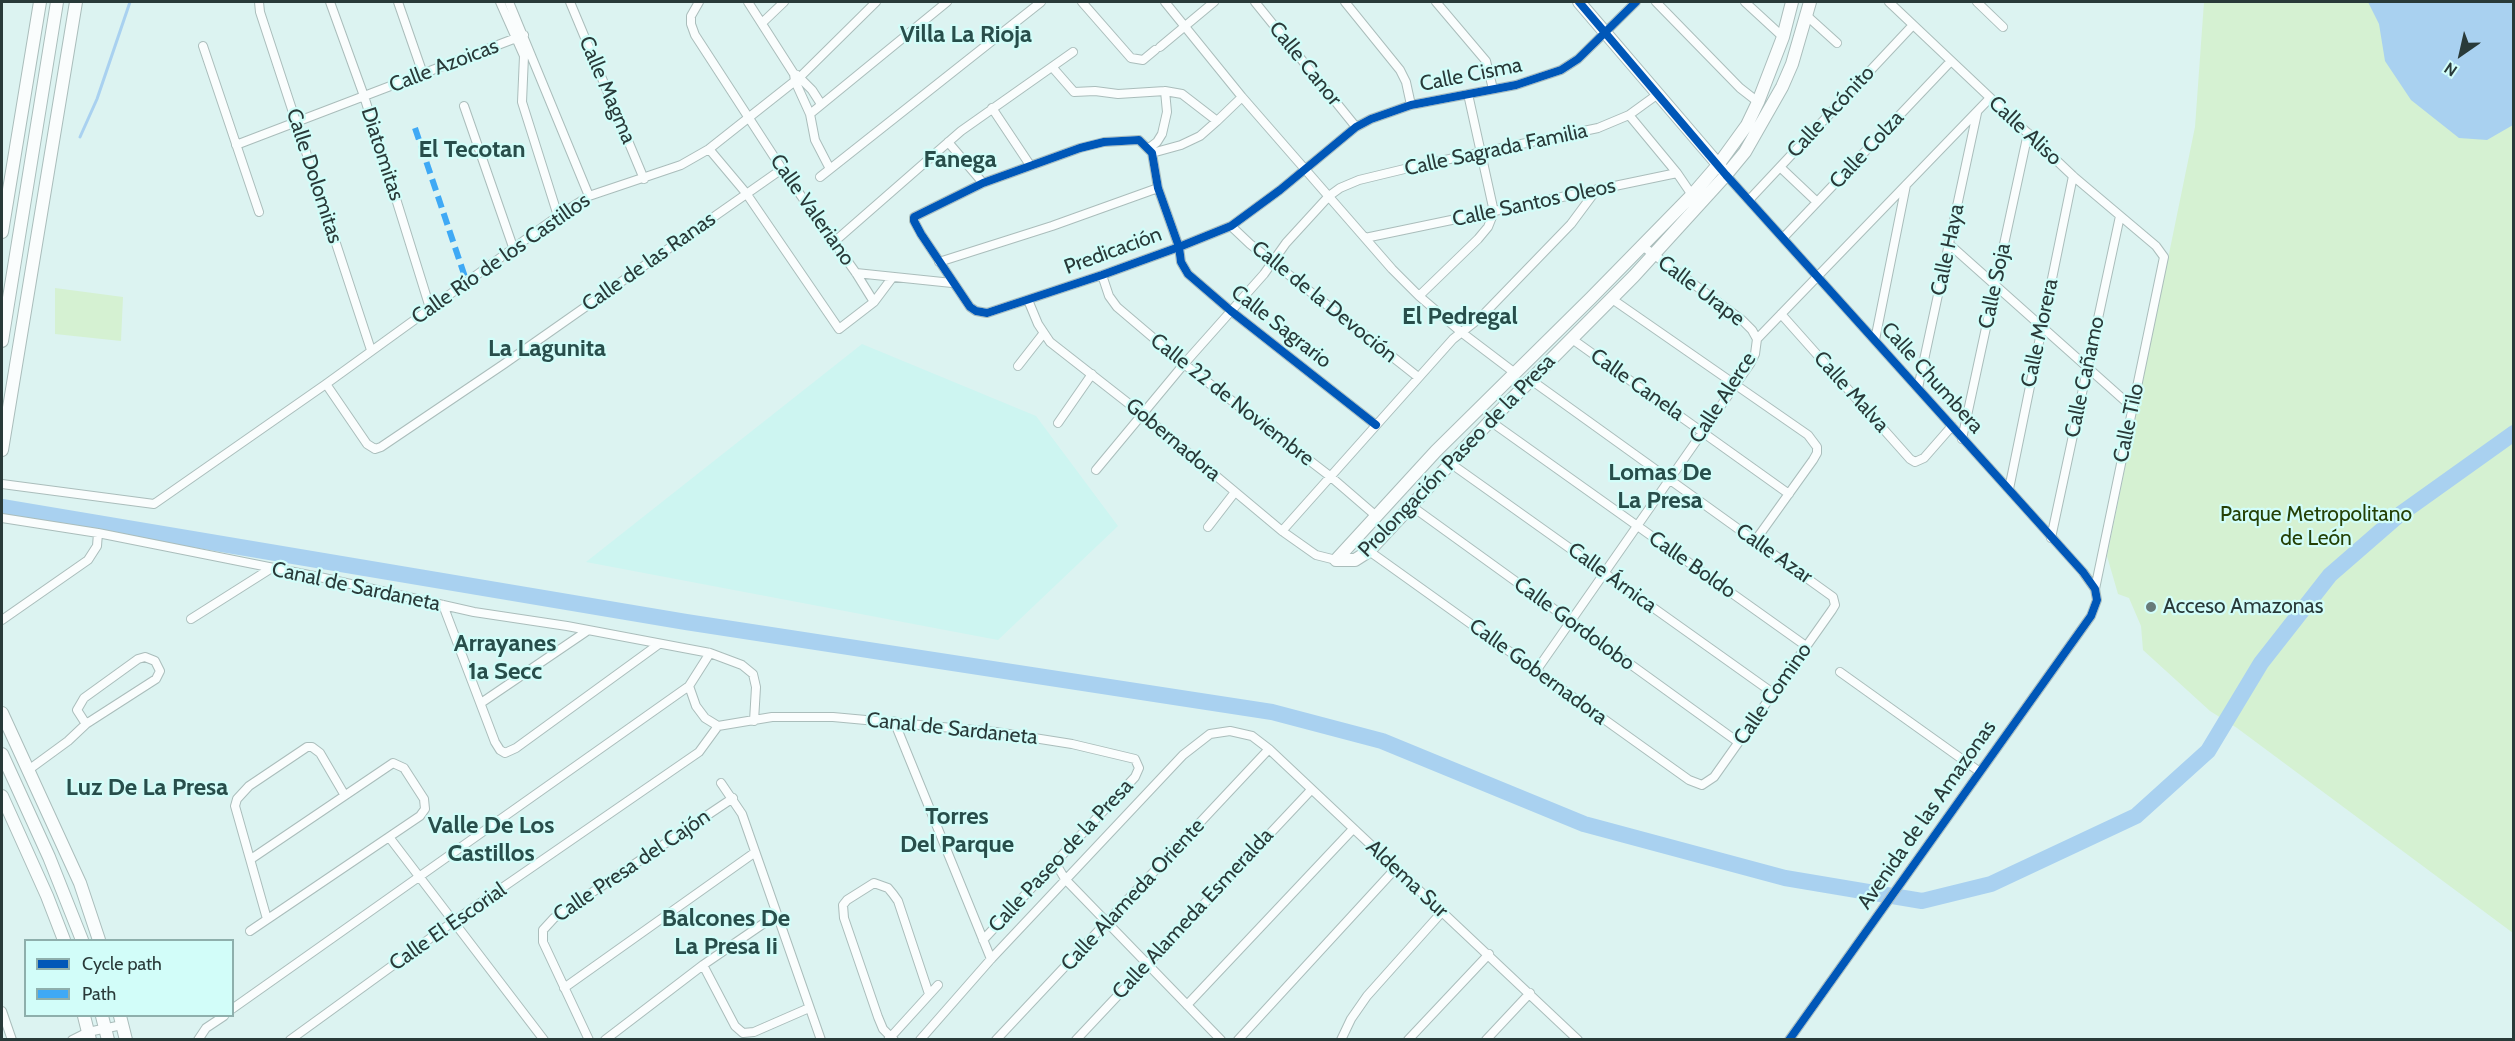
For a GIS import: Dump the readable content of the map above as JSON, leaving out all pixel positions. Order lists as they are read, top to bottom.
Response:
{
  "streets": {
    "street": [
      "Calle Canor",
      "Calle Azoicas",
      "Calle Cisma",
      "Calle Magma",
      "Calle Acónito",
      "Calle Aliso",
      "Calle Sagrada Familia",
      "Calle Colza",
      "Diatomitas",
      "Calle Dolomitas",
      "Calle Santos Oleos",
      "Calle Valeriano",
      "Calle Haya",
      "Predicación",
      "Calle Río de los Castillos",
      "Calle de las Ranas",
      "Calle Soja",
      "Calle Urape",
      "Calle de la Devoción",
      "Calle Sagrario",
      "Calle Morera",
      "Calle Cañamo",
      "Calle Chumbera",
      "Calle Canela",
      "Calle Malva",
      "Calle Alerce",
      "Calle 22 de Noviembre",
      "Calle Tilo",
      "Gobernadora",
      "Prolongación Paseo de la Presa",
      "Calle Azar",
      "Calle Boldo",
      "Calle Árnica",
      "Canal de Sardaneta",
      "Calle Gordolobo",
      "Calle Gobernadora",
      "Calle Comino",
      "Avenida de las Amazonas",
      "Calle Paseo de la Presa",
      "Calle Presa del Cajón",
      "Aldema Sur",
      "Calle Alameda Oriente",
      "Calle Alameda Esmeralda",
      "Calle El Escorial"
    ]
  },
  "crossings": [
    ["Calle Canor", "Calle Cisma"],
    ["Calle Azoicas", "Diatomitas"],
    ["Calle Azoicas", "Calle Dolomitas"],
    ["Calle Cisma", "Predicación"],
    ["Calle Magma", "Calle Río de los Castillos"],
    ["Calle Acónito", "Calle Aliso"],
    ["Calle Acónito", "Calle Chumbera"],
    ["Calle Aliso", "Calle Colza"],
    ["Calle Aliso", "Calle Soja"],
    ["Calle Aliso", "Calle Morera"],
    ["Calle Aliso", "Calle Cañamo"],
    ["Calle Aliso", "Calle Alerce"],
    ["Calle Aliso", "Calle Tilo"],
    ["Calle Sagrada Familia", "Calle de la Devoción"],
    ["Calle Sagrada Familia", "Calle Sagrario"],
    ["Calle Sagrada Familia", "Calle 22 de Noviembre"],
    ["Calle Sagrada Familia", "Gobernadora"],
    ["Calle Colza", "Calle Chumbera"],
    ["Diatomitas", "Calle Río de los Castillos"],
    ["Calle Dolomitas", "Calle Río de los Castillos"],
    ["Calle Valeriano", "Calle Río de los Castillos"],
    ["Calle Valeriano", "Calle de las Ranas"],
    ["Calle Haya", "Calle Chumbera"],
    ["Calle Haya", "Calle Alerce"],
    ["Predicación", "Calle de la Devoción"],
    ["Predicación", "Calle Sagrario"],
    ["Predicación", "Calle 22 de Noviembre"],
    ["Predicación", "Gobernadora"],
    ["Calle Río de los Castillos", "Calle de las Ranas"],
    ["Calle Soja", "Calle Chumbera"],
    ["Calle Urape", "Calle Alerce"],
    ["Calle Urape", "Prolongación Paseo de la Presa"],
    ["Calle Morera", "Calle Chumbera"],
    ["Calle Cañamo", "Calle Chumbera"],
    ["Calle Chumbera", "Calle Malva"],
    ["Calle Chumbera", "Calle Alerce"],
    ["Calle Chumbera", "Calle Tilo"],
    ["Calle Chumbera", "Prolongación Paseo de la Presa"],
    ["Calle Chumbera", "Avenida de las Amazonas"],
    ["Calle Canela", "Calle Alerce"],
    ["Calle Canela", "Prolongación Paseo de la Presa"],
    ["Calle Malva", "Calle Alerce"],
    ["Calle Alerce", "Calle Azar"],
    ["Calle Alerce", "Calle Boldo"],
    ["Calle Alerce", "Calle Árnica"],
    ["Calle Alerce", "Calle Gordolobo"],
    ["Calle Alerce", "Calle Gobernadora"],
    ["Calle 22 de Noviembre", "Prolongación Paseo de la Presa"],
    ["Calle Tilo", "Avenida de las Amazonas"],
    ["Gobernadora", "Prolongación Paseo de la Presa"],
    ["Prolongación Paseo de la Presa", "Calle Azar"],
    ["Prolongación Paseo de la Presa", "Calle Boldo"],
    ["Prolongación Paseo de la Presa", "Calle Árnica"],
    ["Prolongación Paseo de la Presa", "Calle Gordolobo"],
    ["Prolongación Paseo de la Presa", "Calle Gobernadora"],
    ["Calle Azar", "Calle Comino"],
    ["Calle Boldo", "Calle Comino"],
    ["Calle Árnica", "Calle Comino"],
    ["Canal de Sardaneta", "Calle Paseo de la Presa"],
    ["Canal de Sardaneta", "Calle El Escorial"],
    ["Calle Gordolobo", "Calle Comino"],
    ["Calle Gobernadora", "Calle Comino"],
    ["Aldema Sur", "Calle Alameda Oriente"],
    ["Aldema Sur", "Calle Alameda Esmeralda"]
  ],
  "districts": [
    "Villa La Rioja",
    "El Tecotan",
    "Fanega",
    "El Pedregal",
    "La Lagunita",
    "Lomas De La Presa",
    "Arrayanes 1a Secc",
    "Luz De La Presa",
    "Torres Del Parque",
    "Valle De Los Castillos",
    "Balcones De La Presa Ii"
  ],
  "parks": ["Parque Metropolitano de León"],
  "places": ["Acceso Amazonas"],
  "legend": ["Cycle path", "Path"],
  "north": "bottom left"
}
